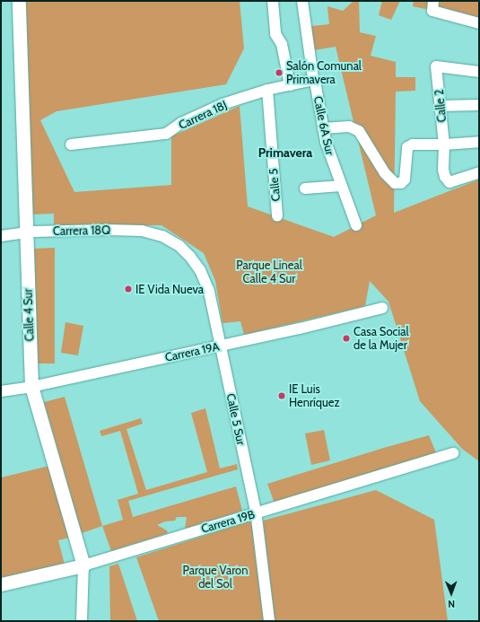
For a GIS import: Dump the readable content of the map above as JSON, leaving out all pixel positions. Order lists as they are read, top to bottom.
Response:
{
  "streets": {
    "main road": ["Calle 4 Sur", "Carrera 19B"],
    "street": [
      "Calle 2",
      "Carrera 18J",
      "Calle 6A Sur",
      "Calle 5",
      "Carrera 18Q",
      "Carrera 19A",
      "Calle 5 Sur"
    ]
  },
  "crossings": [
    ["Carrera 18J", "Calle 6A Sur"],
    ["Carrera 18J", "Calle 5"],
    ["Carrera 18Q", "Calle 4 Sur"],
    ["Carrera 18Q", "Calle 5 Sur"],
    ["Calle 4 Sur", "Carrera 19A"],
    ["Calle 4 Sur", "Carrera 19B"],
    ["Carrera 19A", "Calle 5 Sur"],
    ["Calle 5 Sur", "Carrera 19B"]
  ],
  "districts": ["Primavera"],
  "parks": ["Parque Lineal Calle 4 Sur", "Parque Varon del Sol"],
  "places": [
    "Salón Comunal Primavera",
    "IE Vida Nueva",
    "Casa Social de la Mujer",
    "IE Luis Henríquez"
  ],
  "north": "bottom"
}
